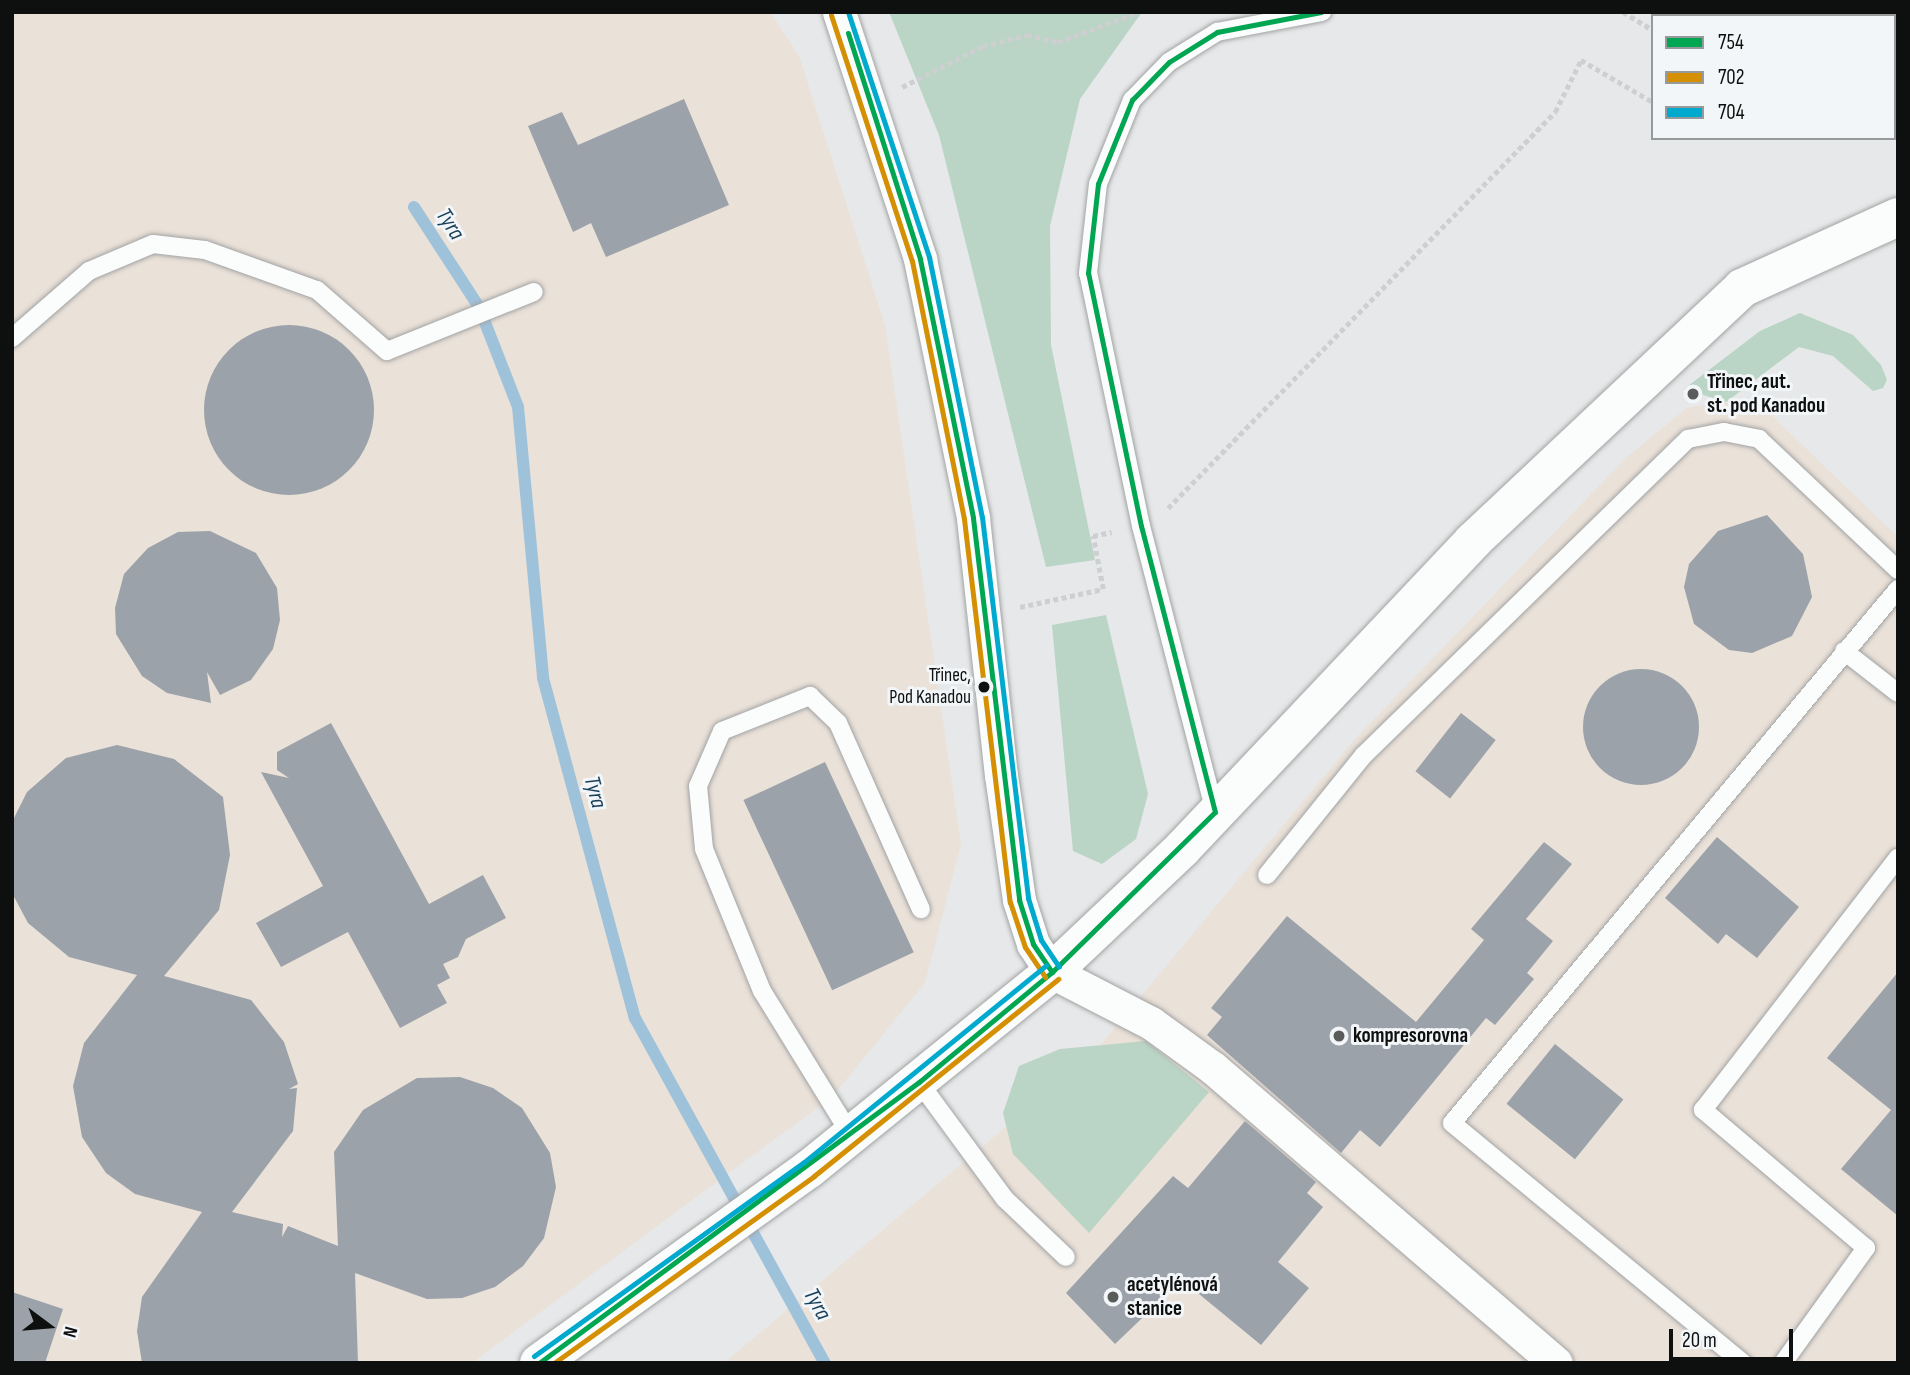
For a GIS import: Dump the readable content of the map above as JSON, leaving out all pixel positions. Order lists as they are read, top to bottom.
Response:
{
  "water": ["Tyra"],
  "places": [
    "Třinec, aut. st. pod Kanadou",
    "Třinec, Pod Kanadou",
    "kompresorovna",
    "acetylénová stanice"
  ],
  "lines": ["transit line 754", "transit line 704", "transit line 702"],
  "legend": ["754", "702", "704"],
  "scale_bar": "20 m",
  "north": "right"
}
